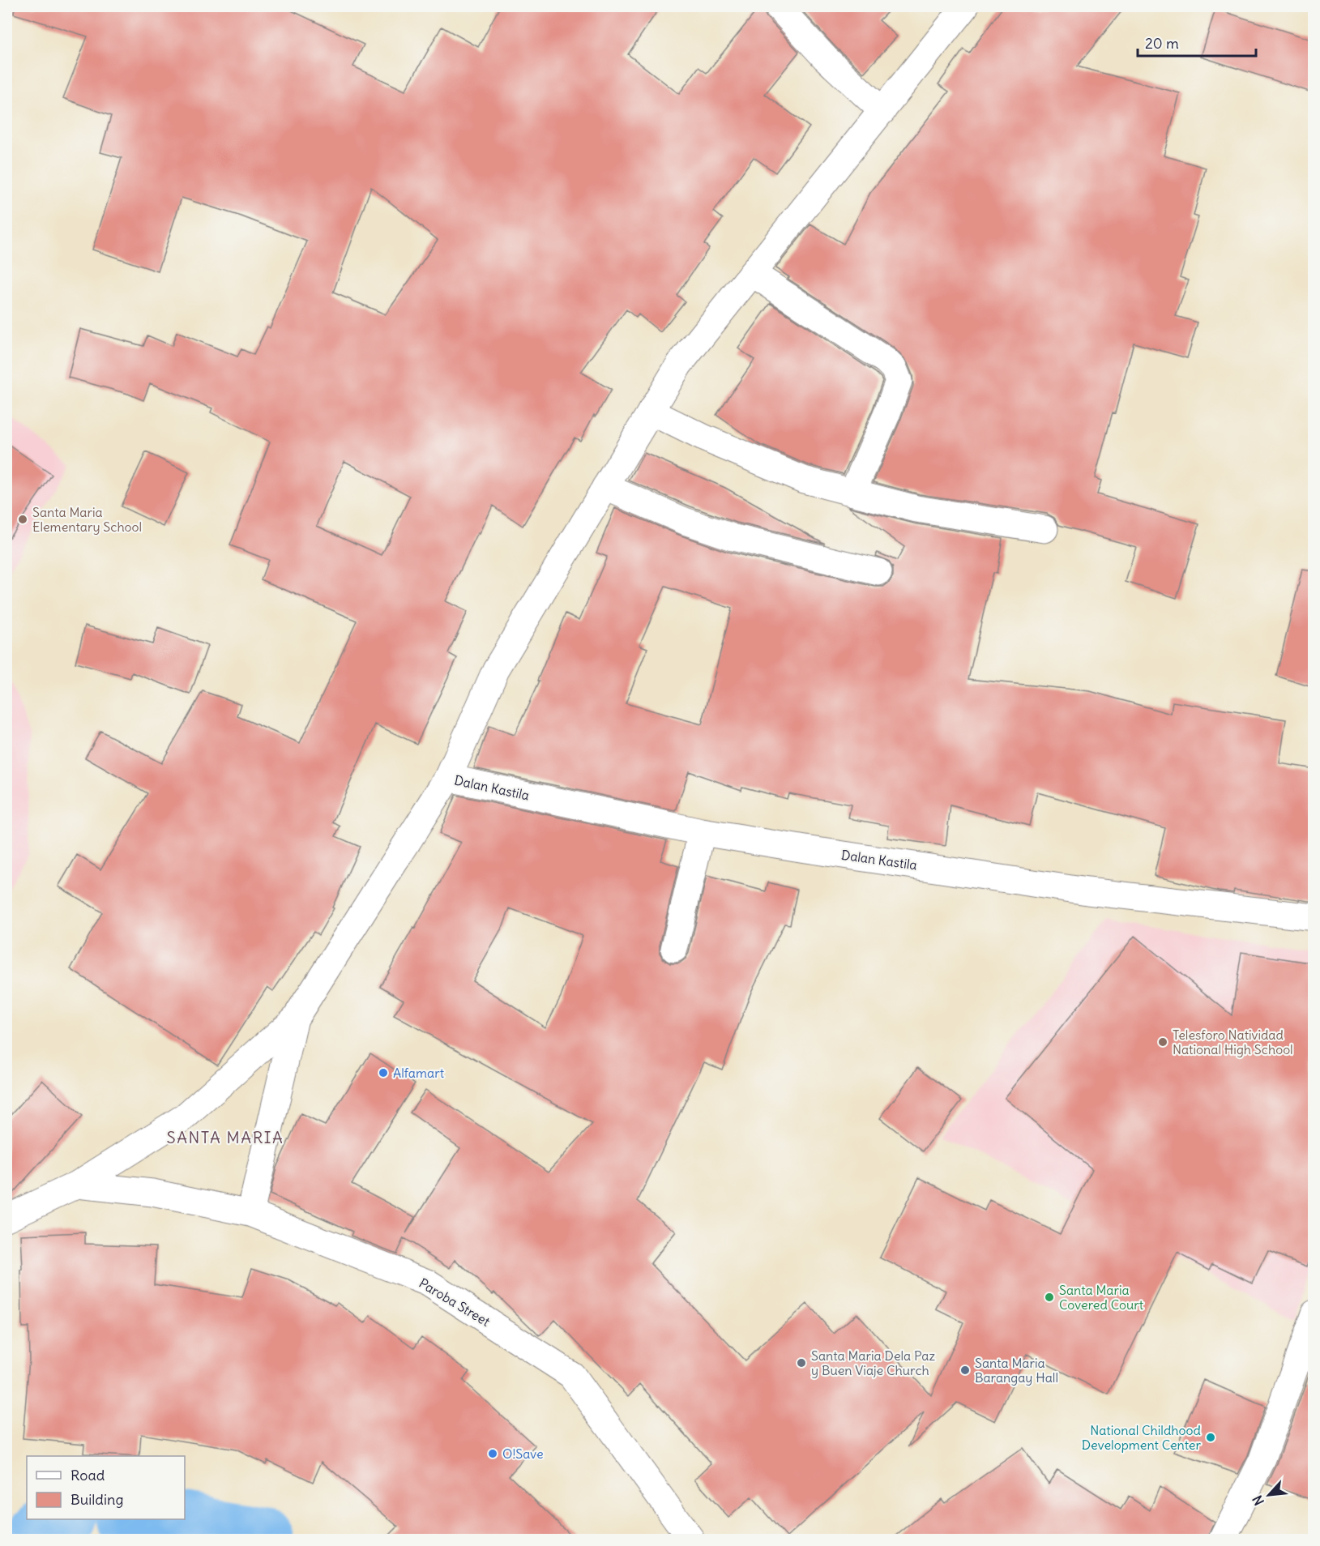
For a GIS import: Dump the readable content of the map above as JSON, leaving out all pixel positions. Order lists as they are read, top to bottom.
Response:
{
  "streets": {
    "street": ["Dalan Kastila", "Paroba Street"]
  },
  "districts": ["SANTA MARIA"],
  "places": [
    "Santa Maria Elementary School",
    "Telesforo Natividad National High School",
    "Alfamart",
    "Santa Maria Covered Court",
    "Santa Maria Dela Paz y Buen Viaje Church",
    "Santa Maria Barangay Hall",
    "National Childhood Development Center",
    "O!Save"
  ],
  "legend": ["Road", "Building"],
  "scale_bar": "20 m",
  "north": "bottom left"
}
